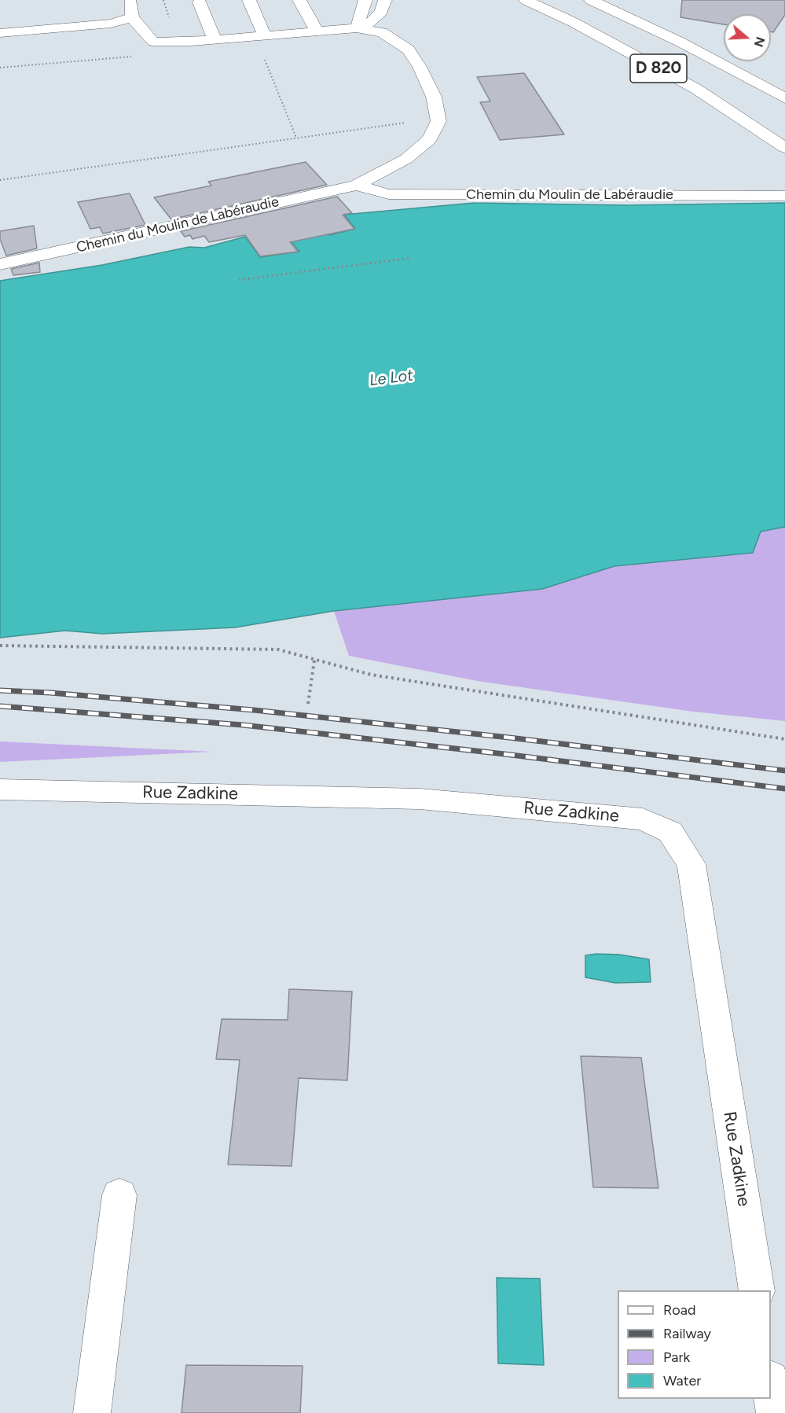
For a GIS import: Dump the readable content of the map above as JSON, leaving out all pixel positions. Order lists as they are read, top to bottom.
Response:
{
  "streets": {
    "street": ["D 820", "Chemin du Moulin de Labéraudie", "Rue Zadkine"]
  },
  "water": ["Le Lot"],
  "legend": [
    "Road",
    "Railway",
    "Park",
    "Water"
  ],
  "north": "right"
}
